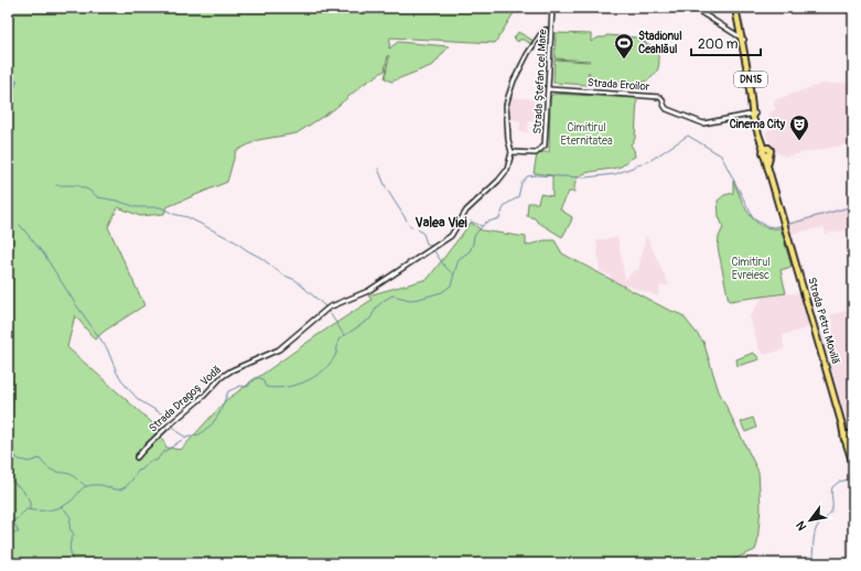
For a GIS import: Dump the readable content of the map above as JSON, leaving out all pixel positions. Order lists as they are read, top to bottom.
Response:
{
  "streets": {
    "main road": ["DN15", "Strada Petru Movilă"],
    "street": ["Strada Ștefan cel Mare", "Strada Eroilor", "Strada Dragoș Vodă"]
  },
  "crossings": [
    ["DN15", "Strada Eroilor"],
    ["DN15", "Strada Petru Movilă"],
    ["Strada Ștefan cel Mare", "Strada Eroilor"],
    ["Strada Ștefan cel Mare", "Strada Dragoș Vodă"],
    ["Strada Eroilor", "Strada Petru Movilă"]
  ],
  "districts": ["Valea Viei"],
  "parks": ["Cimitirul Eternitatea", "Cimitirul Evreiesc"],
  "places": {
    "sports": ["Stadionul Ceahlăul"],
    "theatre": ["Cinema City"]
  },
  "scale_bar": "200 m",
  "north": "bottom left"
}
